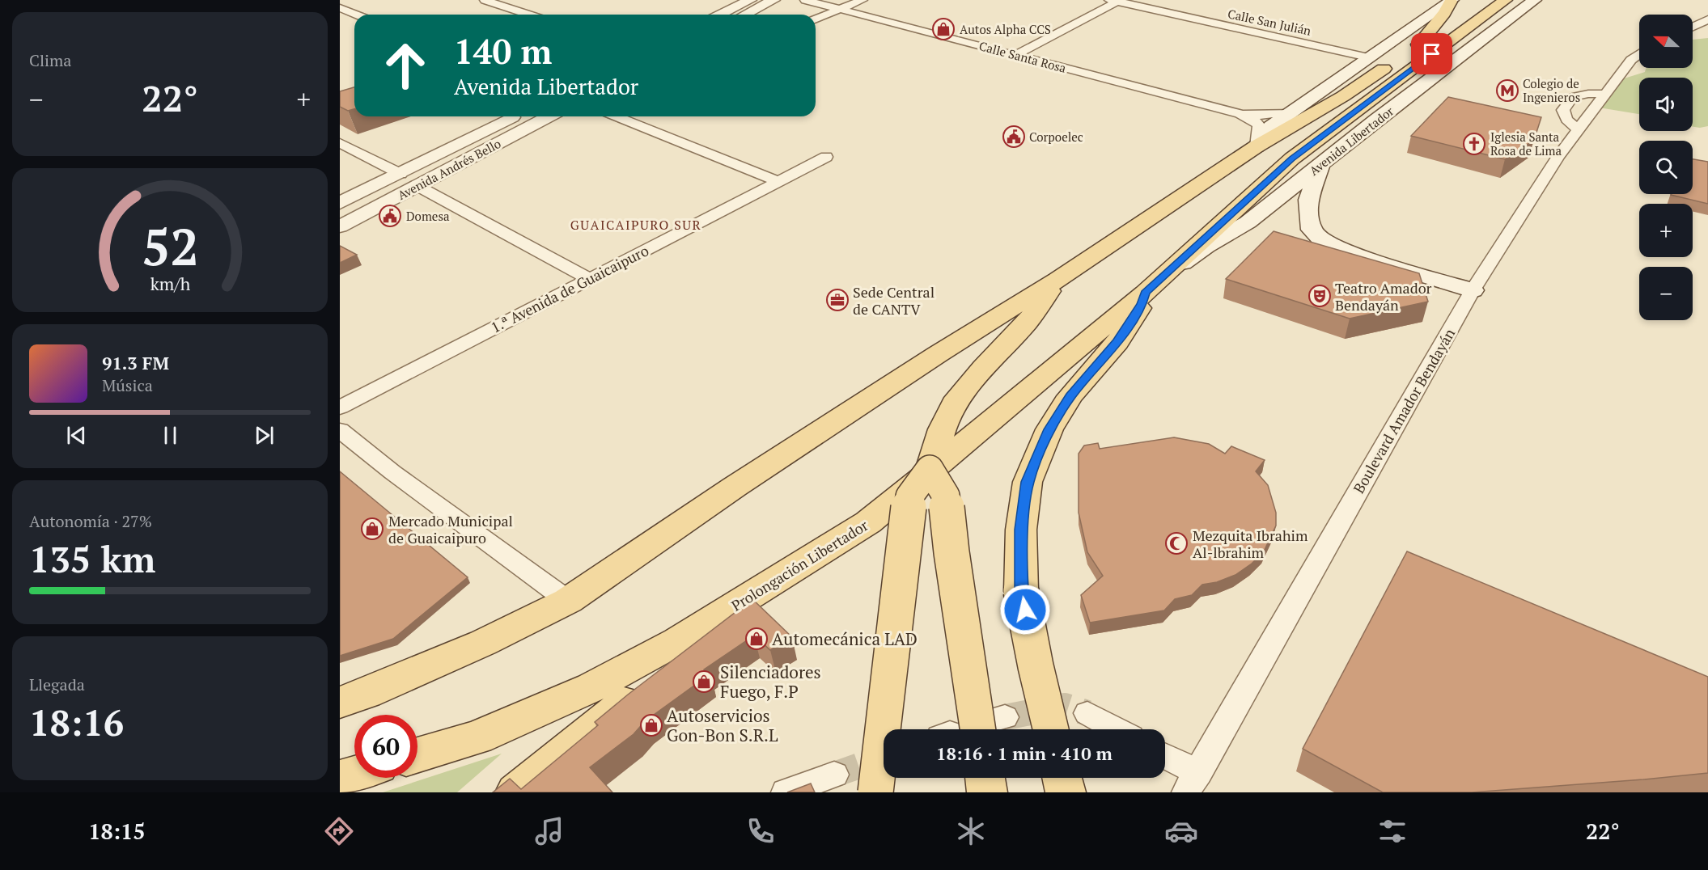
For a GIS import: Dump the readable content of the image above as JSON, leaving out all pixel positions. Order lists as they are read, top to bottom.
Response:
{
  "streets": {
    "main road": ["Avenida Libertador", "Prolongación Libertador"],
    "street": [
      "Calle San Julián",
      "Calle Santa Rosa",
      "Avenida Andrés Bello",
      "1.ª Avenida de Guaicaipuro",
      "Boulevard Amador Bendayán"
    ]
  },
  "crossings": [
    ["Avenida Libertador", "Prolongación Libertador"]
  ],
  "districts": ["GUAICAIPURO SUR"],
  "places": {
    "shop": [
      "Autos Alpha CCS",
      "Mercado Municipal de Guaicaipuro",
      "Automecánica LAD",
      "Silenciadores Fuego, F.P",
      "Autoservicios Gon-Bon S.R.L"
    ],
    "metro station": ["Colegio de Ingenieros"],
    "public building": ["Corpoelec", "Domesa"],
    "church": ["Iglesia Santa Rosa de Lima"],
    "theatre": ["Teatro Amador Bendayán"],
    "office": ["Sede Central de CANTV"],
    "mosque": ["Mezquita Ibrahim Al-lbrahim"]
  },
  "north": "left",
  "page": {
    "tile": [
      "Clima",
      ["Autonomía · 27%", "135 km"],
      ["Llegada", "18:16"]
    ],
    "map_buttons": ["+", "−"],
    "turn": ["140 m", "Avenida Libertador"],
    "heat": ["−", "22°", "+"],
    "song": ["91.3 FM", "Música"],
    "limit": "60",
    "trip": "18:16 · 1 min · 410 m",
    "tabs": ["18:15", "22°"],
    "gauge": ["52", "km/h"]
  }
}
